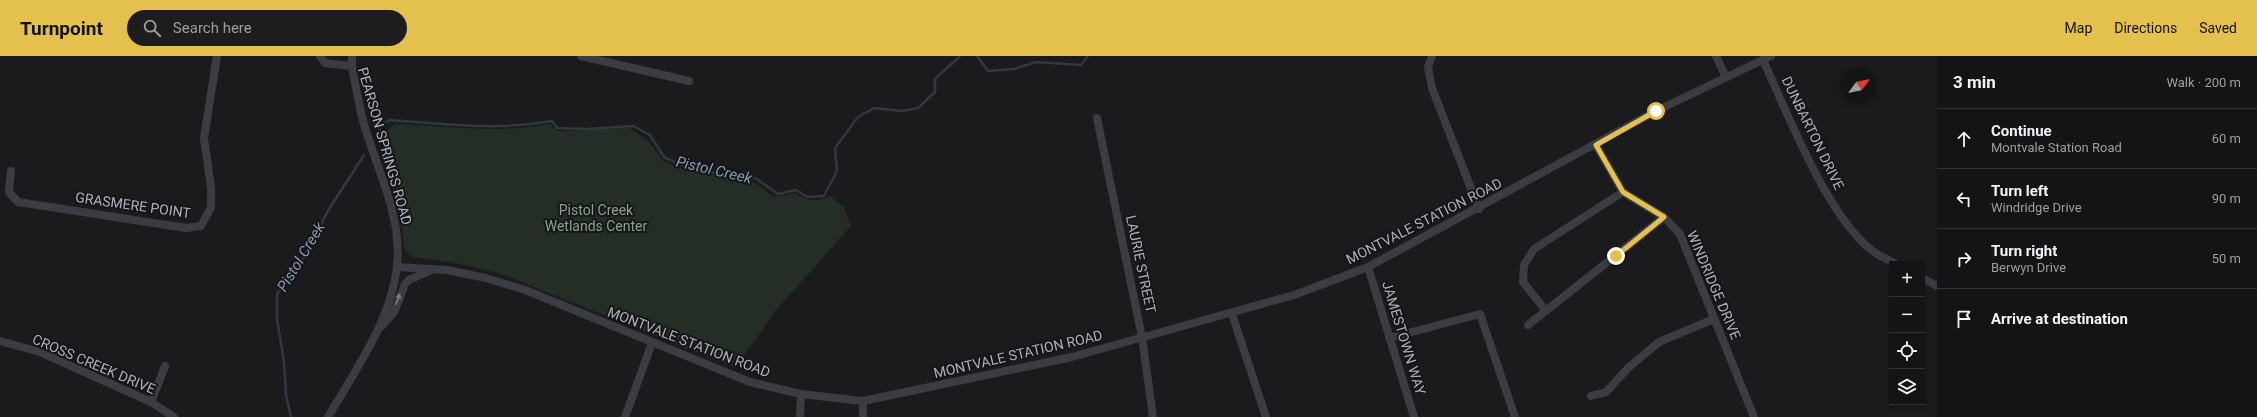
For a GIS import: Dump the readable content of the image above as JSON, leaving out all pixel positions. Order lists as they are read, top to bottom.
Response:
{
  "streets": {
    "street": [
      "DUNBARTON DRIVE",
      "PEARSON SPRINGS ROAD",
      "GRASMERE POINT",
      "MONTVALE STATION ROAD",
      "LAURIE STREET",
      "WINDRIDGE DRIVE",
      "JAMESTOWN WAY",
      "CROSS CREEK DRIVE"
    ]
  },
  "crossings": [
    ["DUNBARTON DRIVE", "MONTVALE STATION ROAD"],
    ["PEARSON SPRINGS ROAD", "MONTVALE STATION ROAD"],
    ["MONTVALE STATION ROAD", "LAURIE STREET"],
    ["MONTVALE STATION ROAD", "WINDRIDGE DRIVE"],
    ["MONTVALE STATION ROAD", "JAMESTOWN WAY"]
  ],
  "water": ["Pistol Creek"],
  "parks": ["Pistol Creek Wetlands Center"],
  "north": "top right",
  "page": {
    "header": "Turnpoint",
    "search": "Search here",
    "nav": ["Map", "Directions", "Saved"],
    "heading": ["3 min", "Walk · 200 m"],
    "list": [
      ["Continue", "Montvale Station Road", "60 m"],
      ["Turn left", "Windridge Drive", "90 m"],
      ["Turn right", "Berwyn Drive", "50 m"],
      "Arrive at destination"
    ],
    "map_buttons": ["+", "−"]
  }
}
